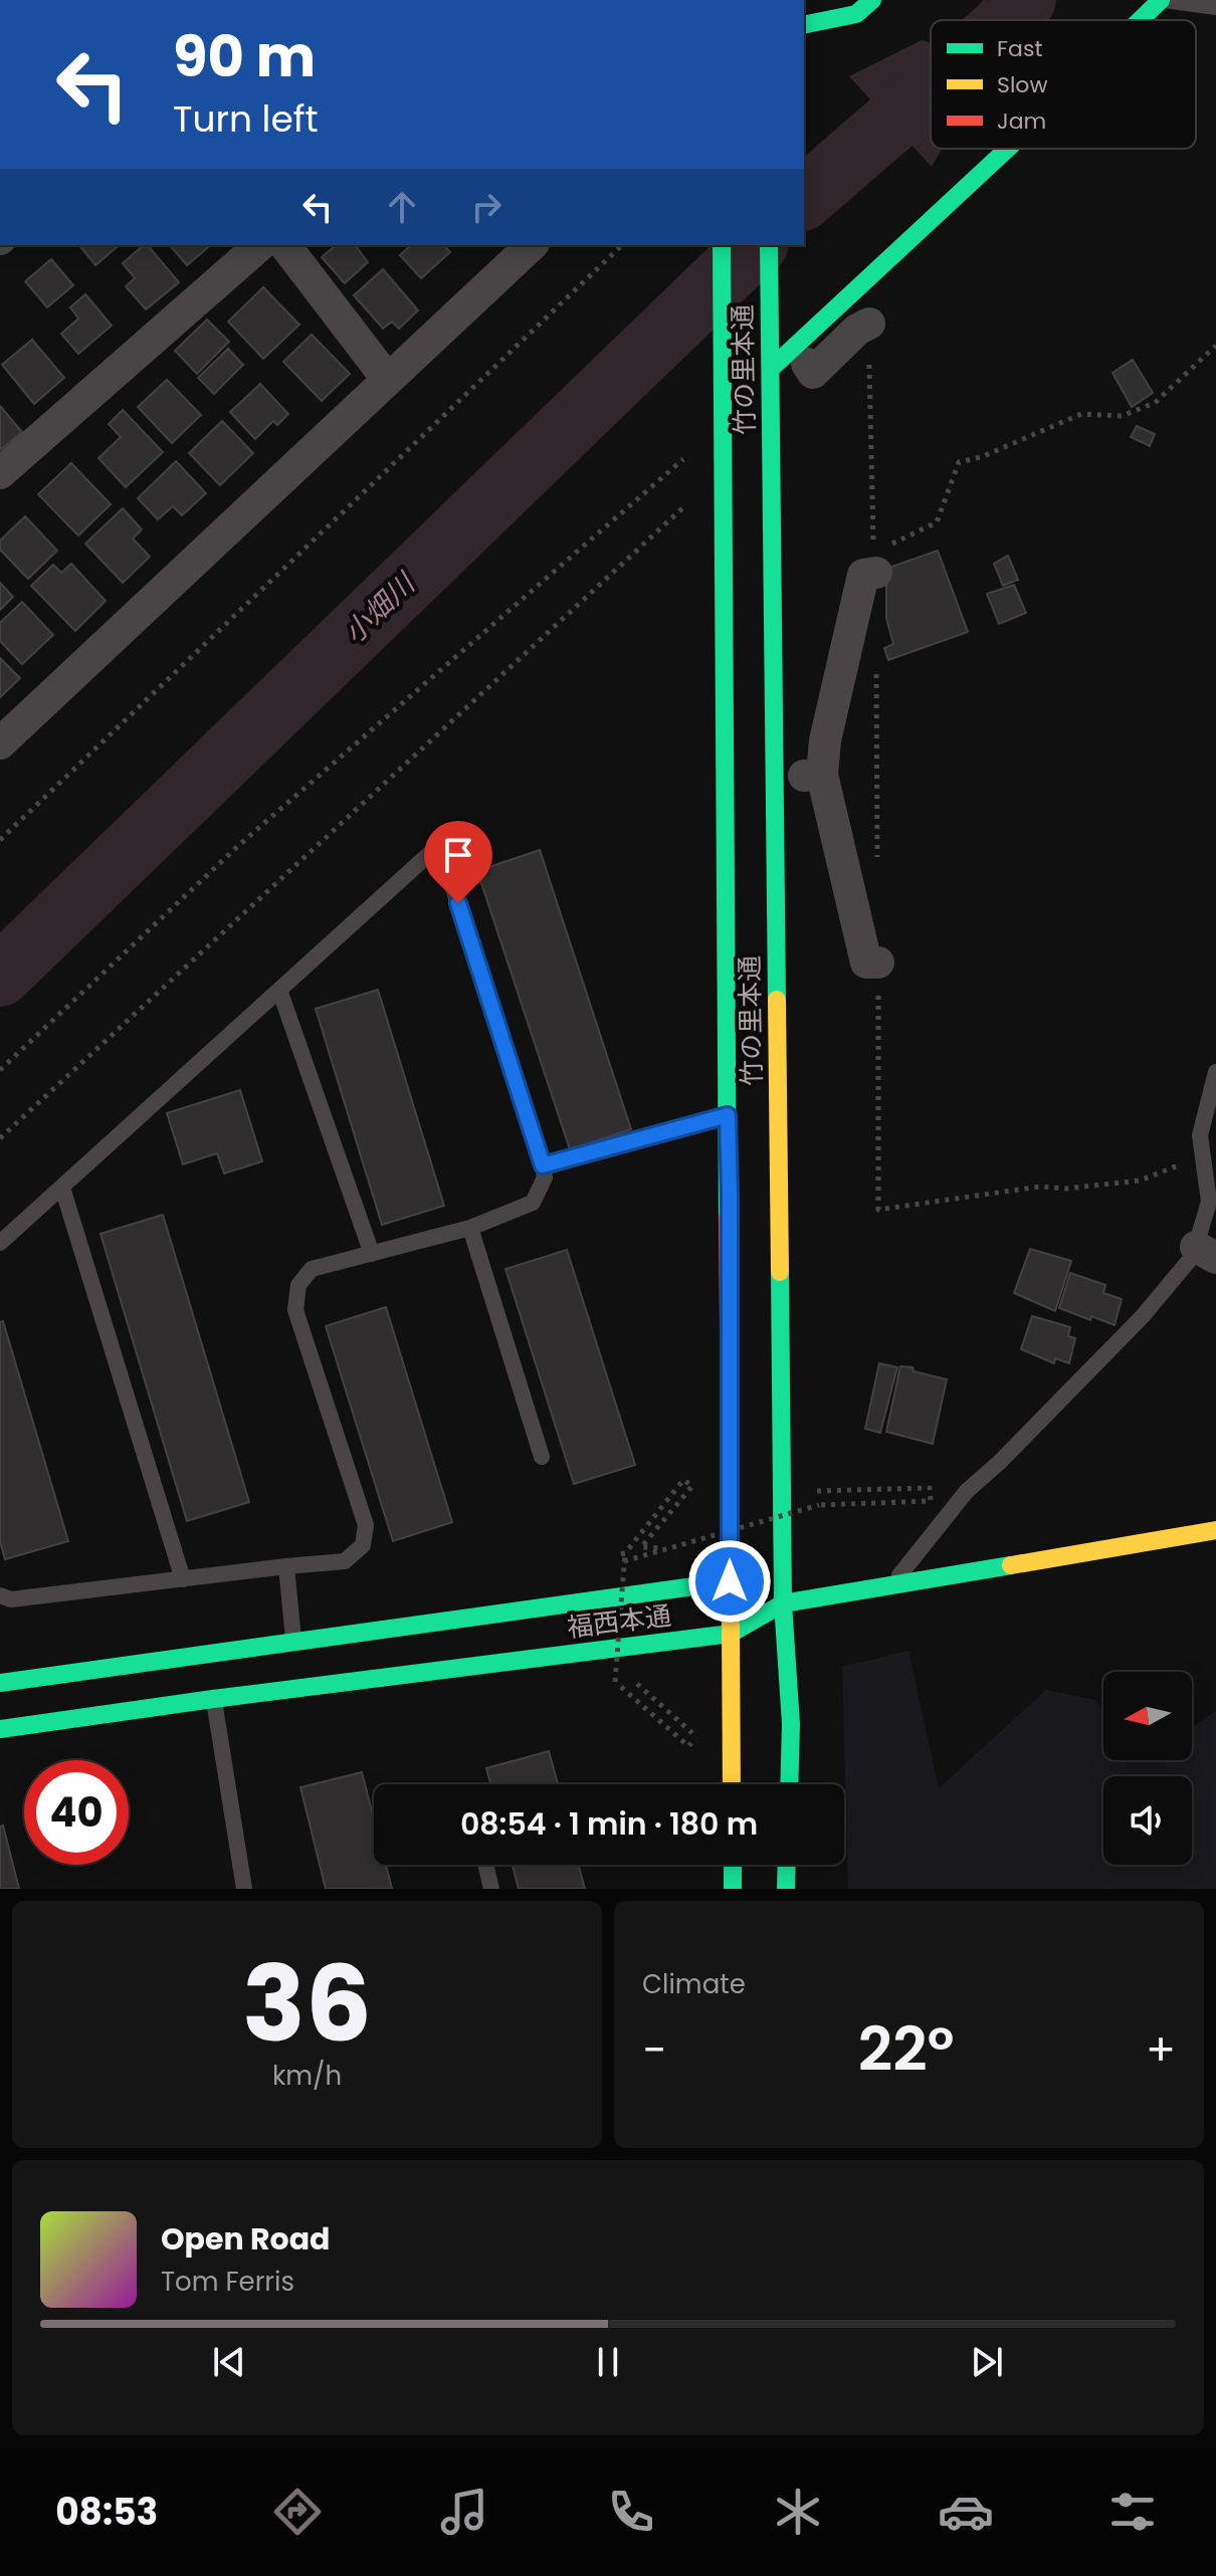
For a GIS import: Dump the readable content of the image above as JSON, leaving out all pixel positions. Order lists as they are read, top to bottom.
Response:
{
  "streets": {
    "street": ["竹の里本通", "福西本通"]
  },
  "crossings": [
    ["竹の里本通", "福西本通"]
  ],
  "water": ["小畑川"],
  "legend": ["Fast", "Slow", "Jam"],
  "north": "left",
  "page": {
    "turn": ["90 m", "Turn left"],
    "limit": "40",
    "trip": "08:54 · 1 min · 180 m",
    "tile": [
      ["36", "km/h"],
      "Climate"
    ],
    "heat": ["−", "22°", "+"],
    "song": ["Open Road", "Tom Ferris"],
    "tabs": "08:53"
  }
}
